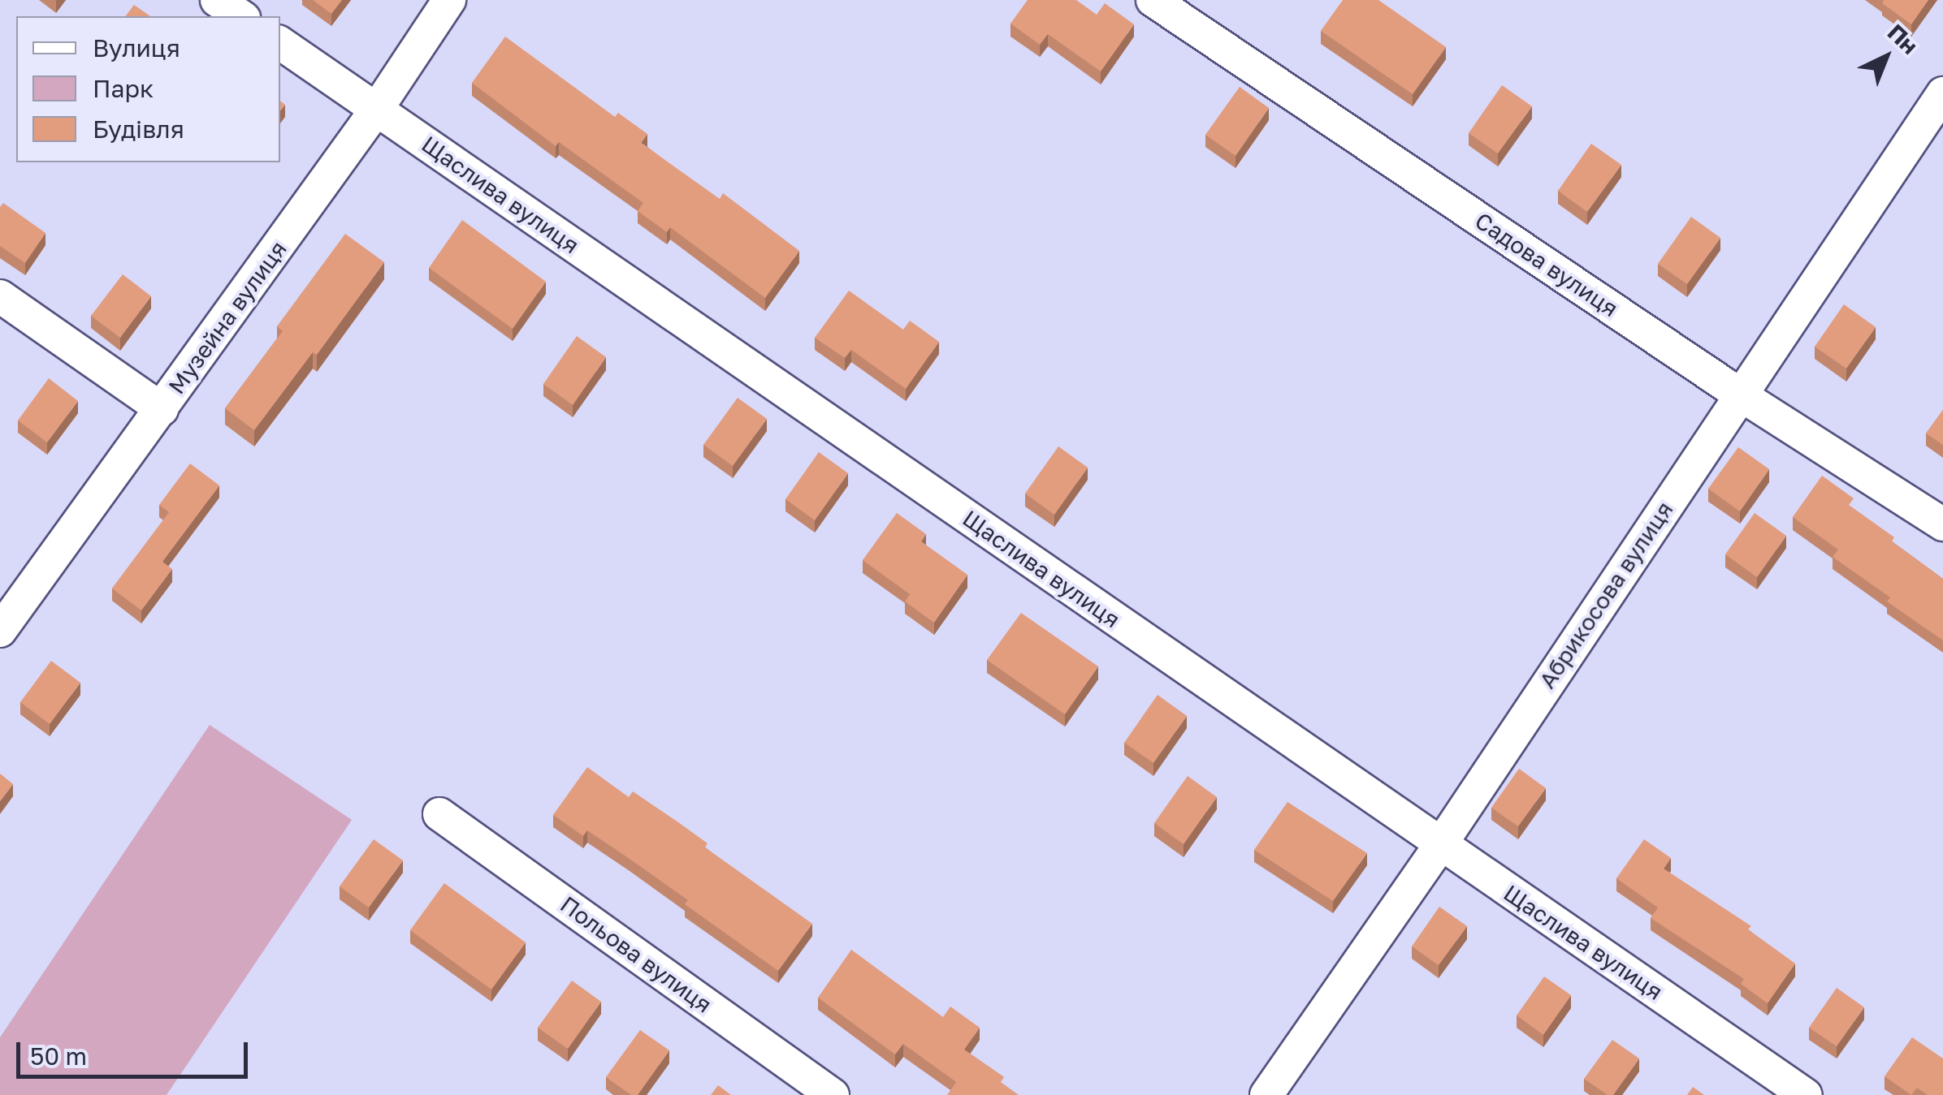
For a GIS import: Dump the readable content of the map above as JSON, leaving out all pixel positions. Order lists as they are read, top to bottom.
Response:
{
  "streets": {
    "street": [
      "Щаслива вулиця",
      "Садова вулиця",
      "Музейна вулиця",
      "Абрикосова вулиця",
      "Польова вулиця"
    ]
  },
  "crossings": [
    ["Щаслива вулиця", "Музейна вулиця"],
    ["Щаслива вулиця", "Абрикосова вулиця"],
    ["Садова вулиця", "Абрикосова вулиця"]
  ],
  "legend": ["Вулиця", "Парк", "Будівля"],
  "scale_bar": "50 m",
  "north": "top right"
}
